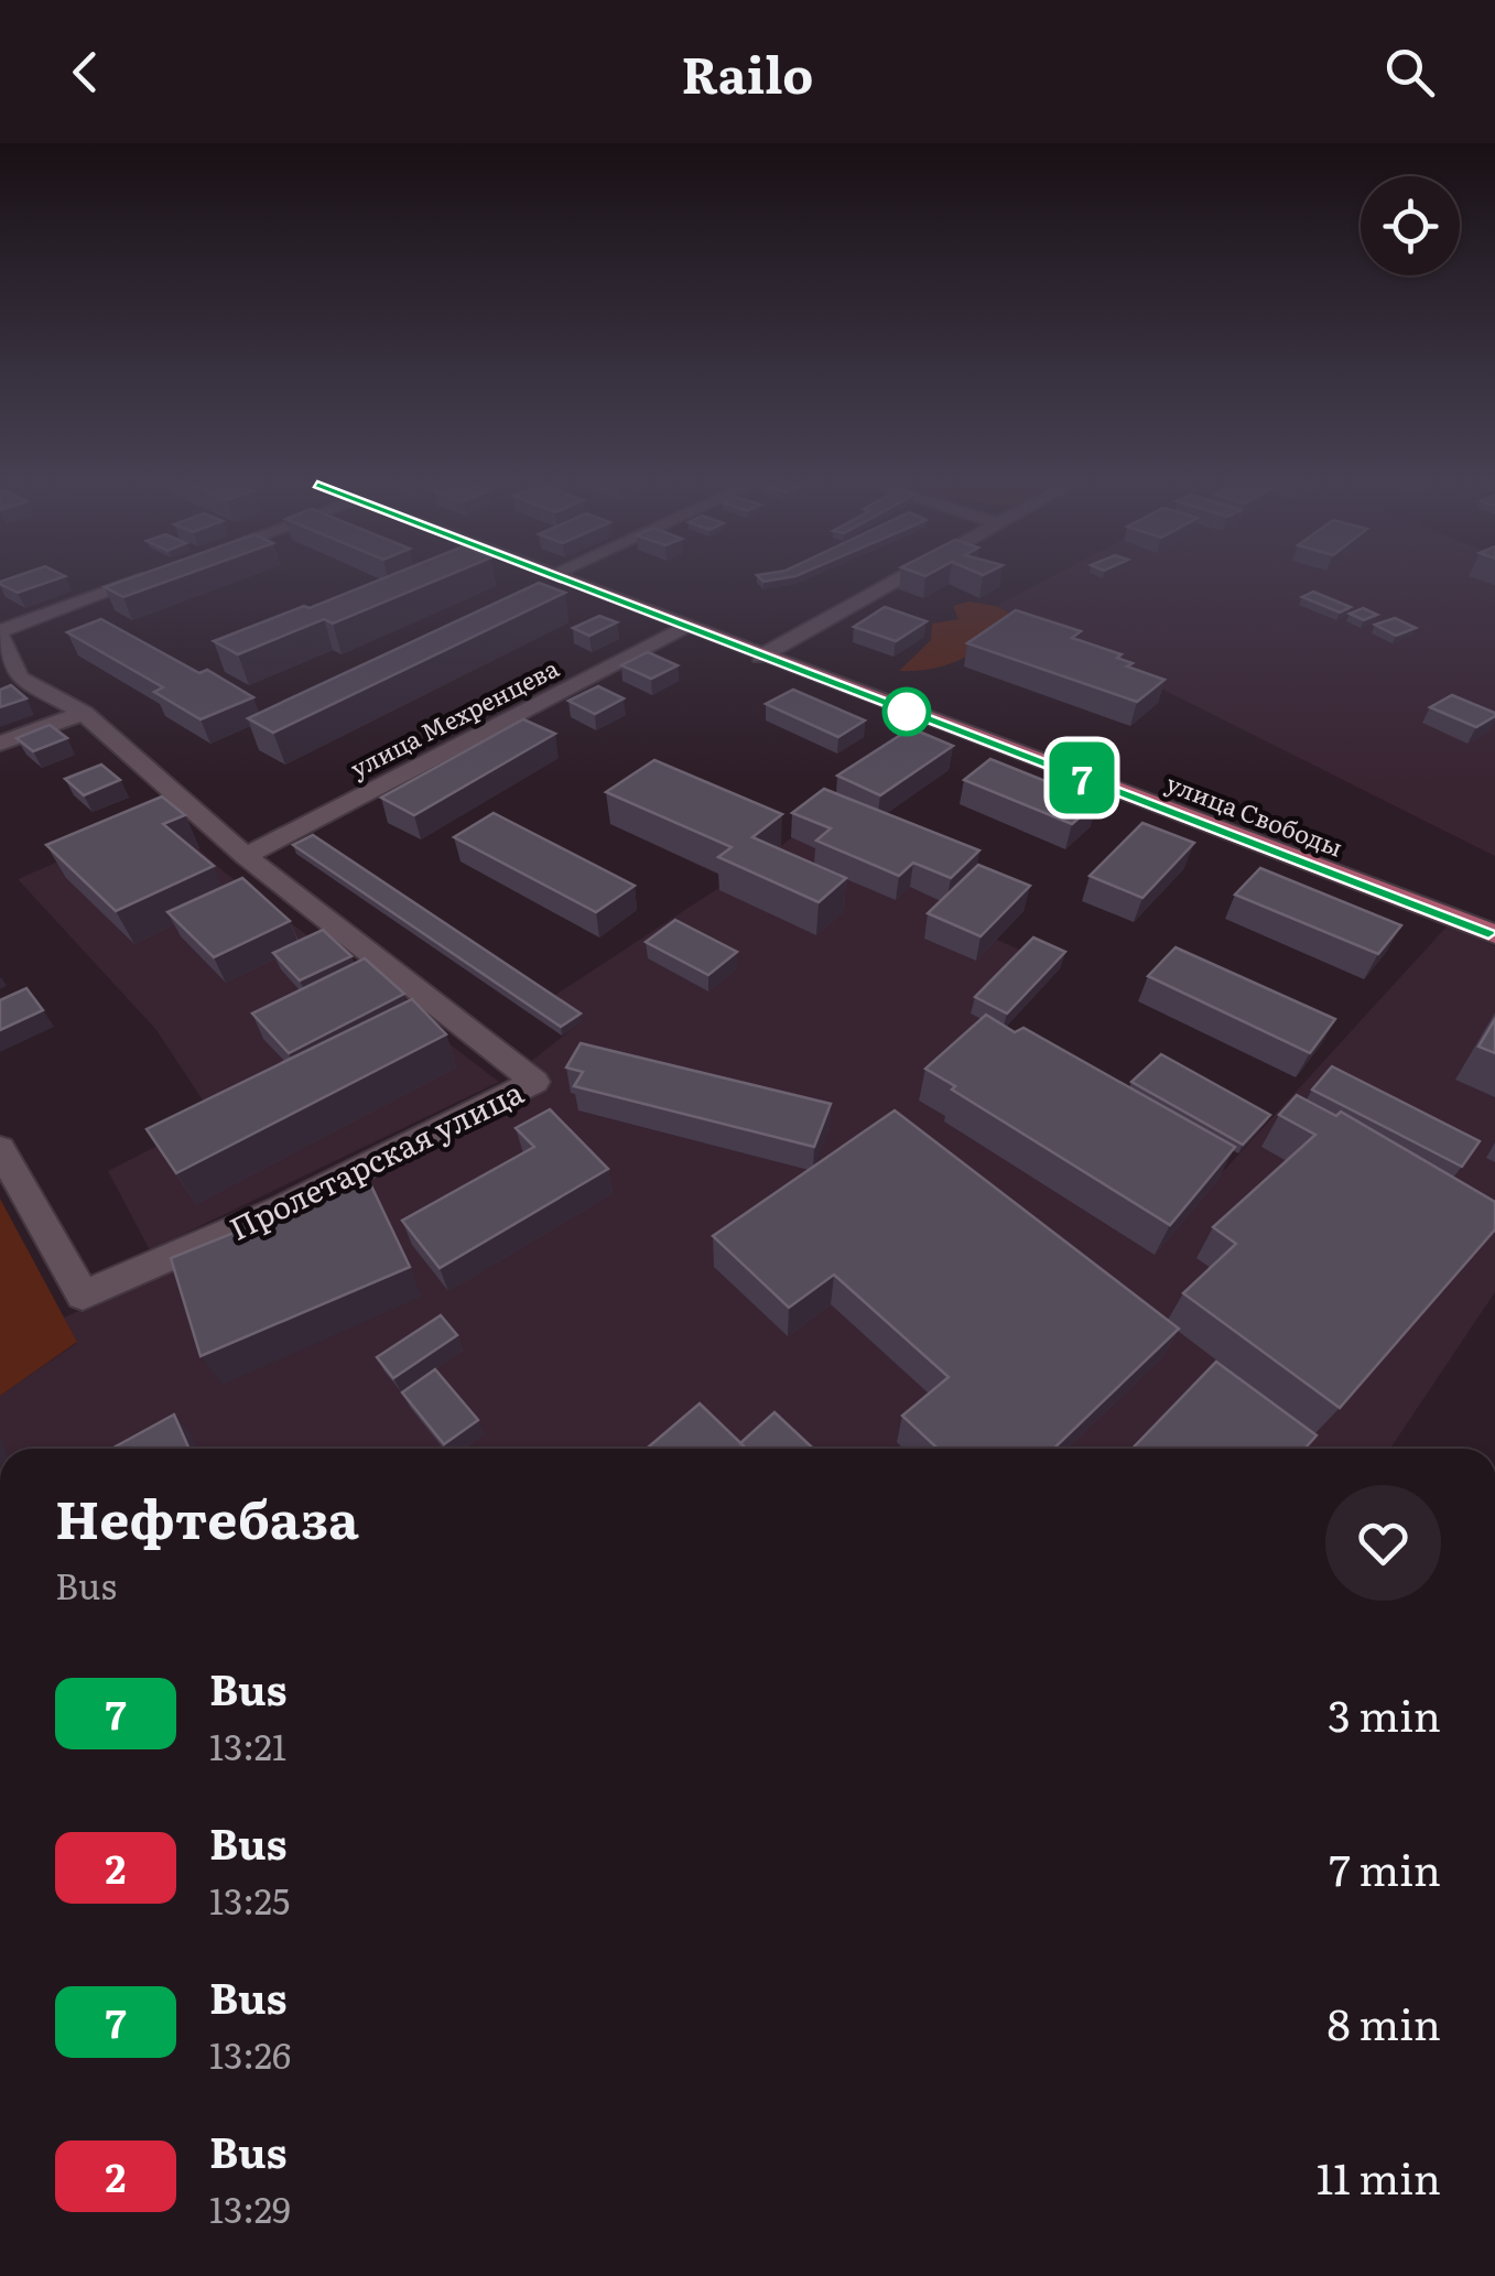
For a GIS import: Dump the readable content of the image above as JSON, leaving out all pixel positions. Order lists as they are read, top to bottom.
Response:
{
  "streets": {
    "main road": ["улица Свободы"],
    "street": ["улица Мехренцева", "Пролетарская улица"]
  },
  "crossings": [
    ["улица Мехренцева", "улица Свободы"],
    ["улица Мехренцева", "Пролетарская улица"]
  ],
  "lines": ["bus line 7"],
  "page": {
    "header": "Railo",
    "on_map": "7",
    "heading": ["Нефтебаза", "Bus"],
    "list": [
      {
        "mark": "7",
        "name": "Bus",
        "note": "13:21",
        "value": "3 min"
      },
      {
        "mark": "2",
        "name": "Bus",
        "note": "13:25",
        "value": "7 min"
      },
      {
        "mark": "7",
        "name": "Bus",
        "note": "13:26",
        "value": "8 min"
      },
      {
        "mark": "2",
        "name": "Bus",
        "note": "13:29",
        "value": "11 min"
      }
    ]
  }
}
